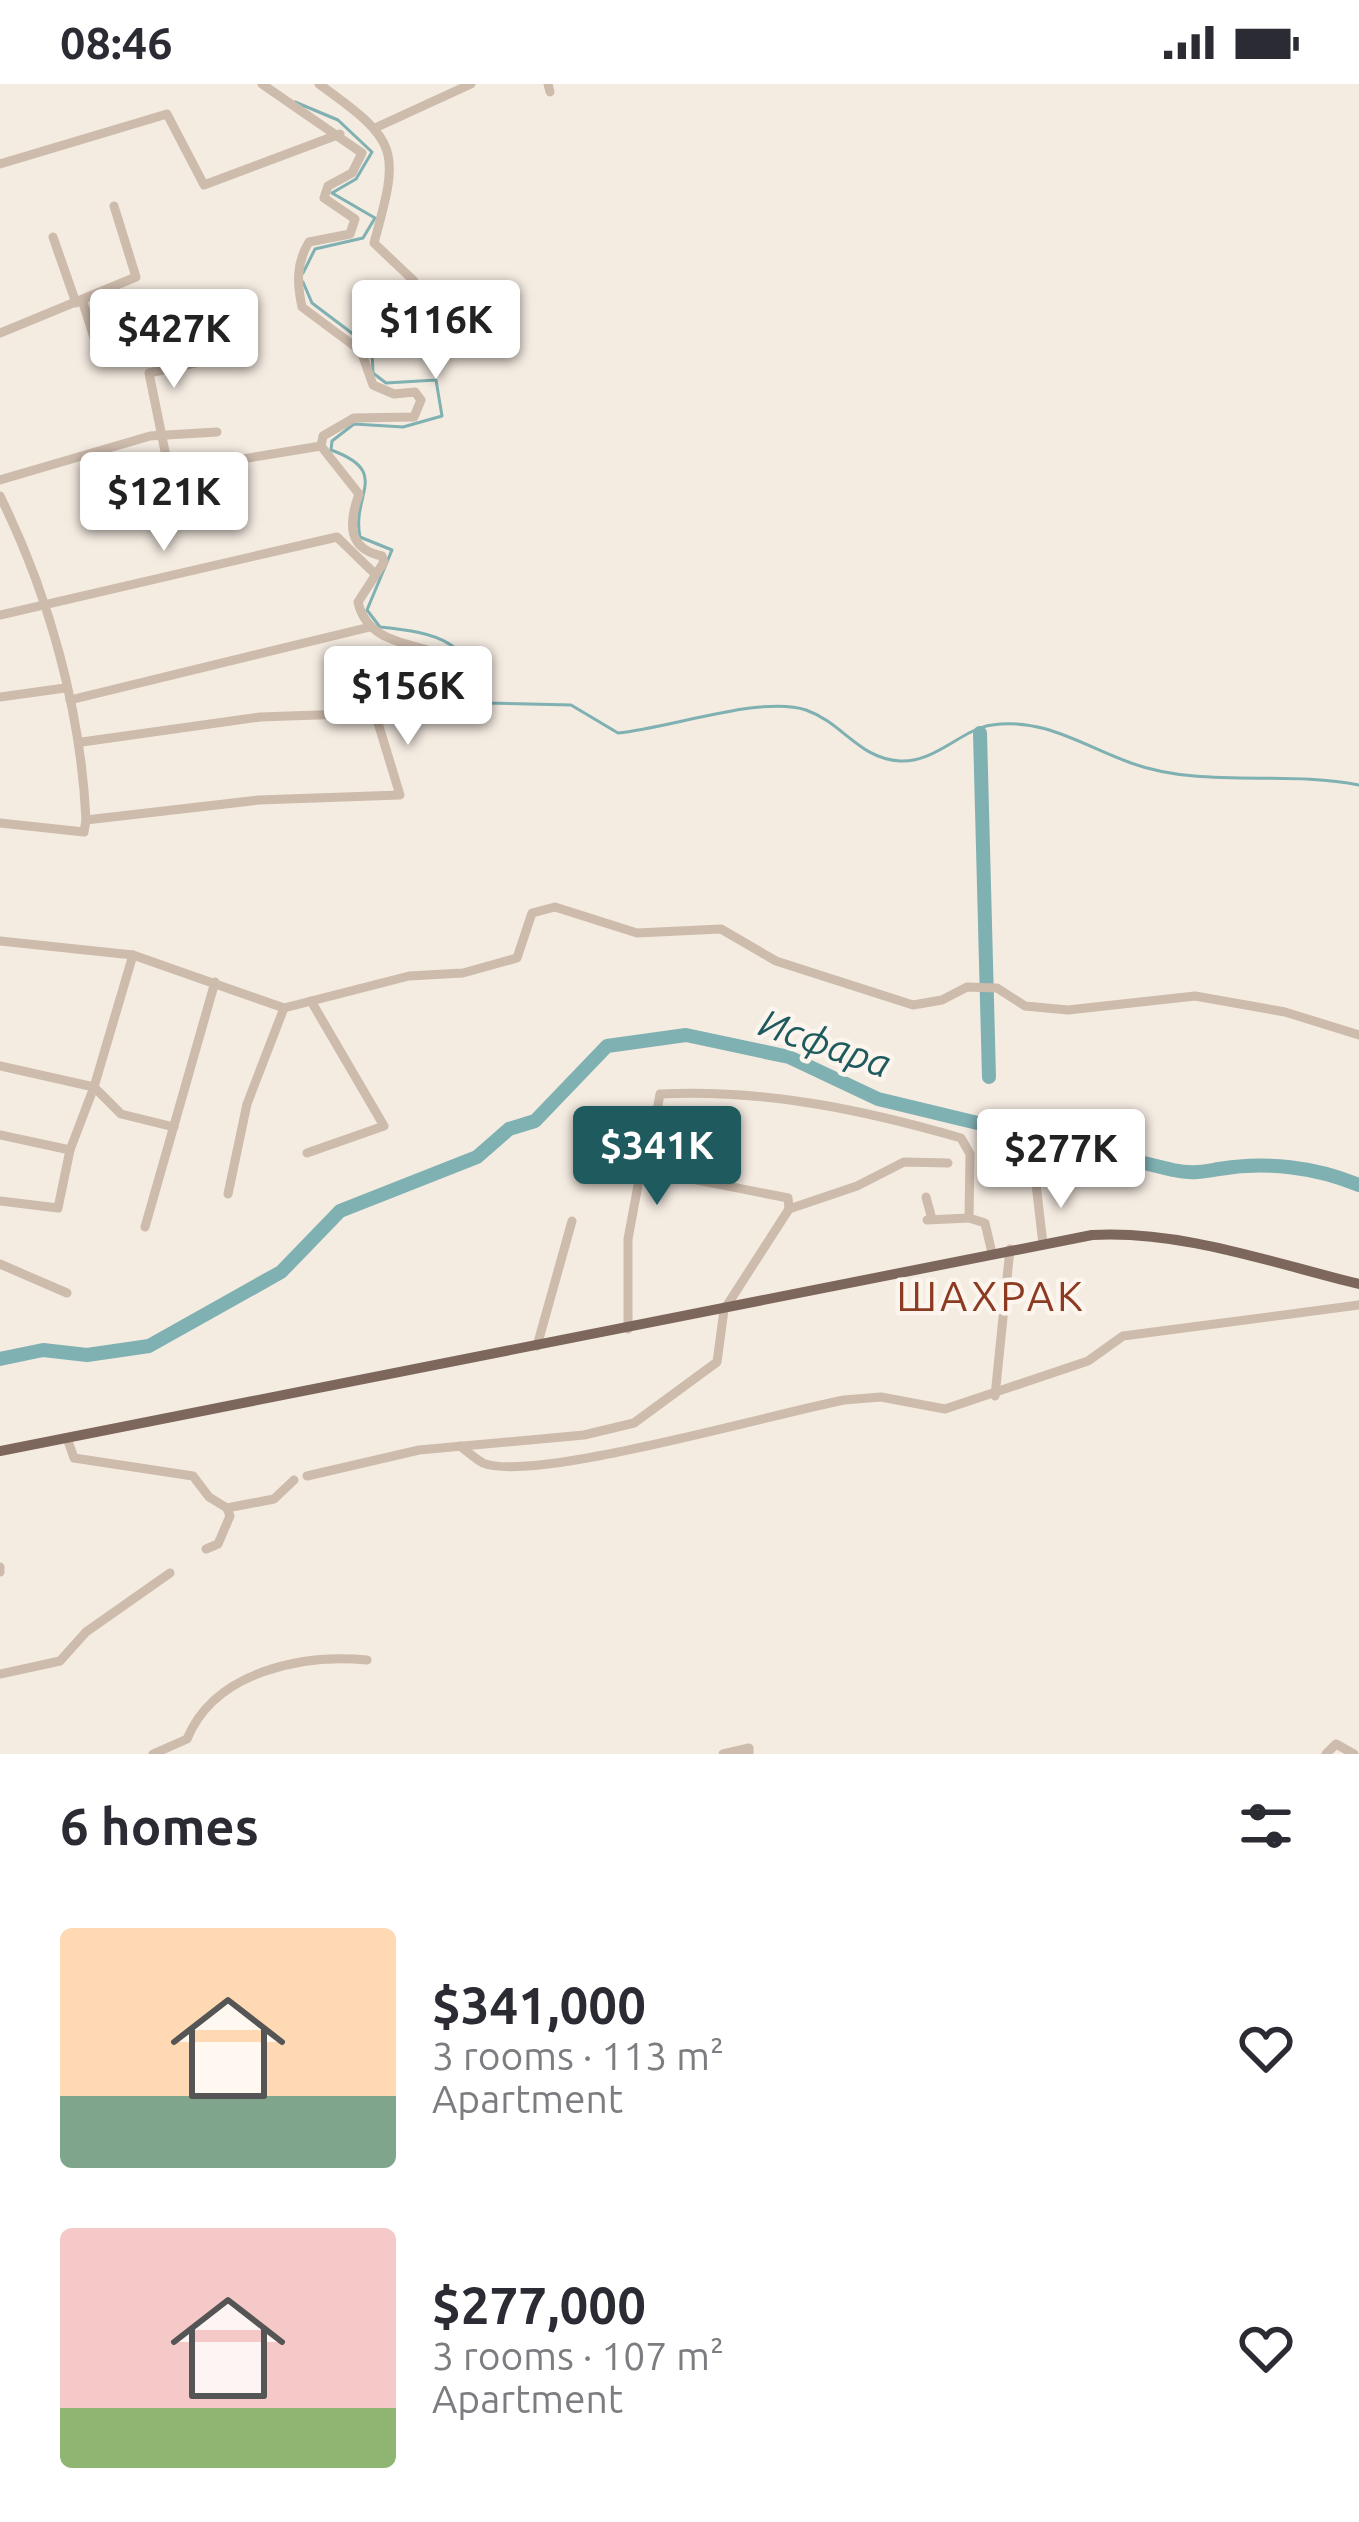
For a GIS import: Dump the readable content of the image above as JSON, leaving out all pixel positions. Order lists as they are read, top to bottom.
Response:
{
  "districts": ["ШАХРАК"],
  "water": ["Исфара"],
  "page": {
    "status": "08:46",
    "price": [
      "$116K",
      "$427K",
      "$121K",
      "$156K",
      "$341K",
      "$277K"
    ],
    "heading": "6 homes",
    "list": [
      {
        "name": "$341,000",
        "note": "3 rooms · 113 m² · Apartment"
      },
      {
        "name": "$277,000",
        "note": "3 rooms · 107 m² · Apartment"
      }
    ]
  }
}
